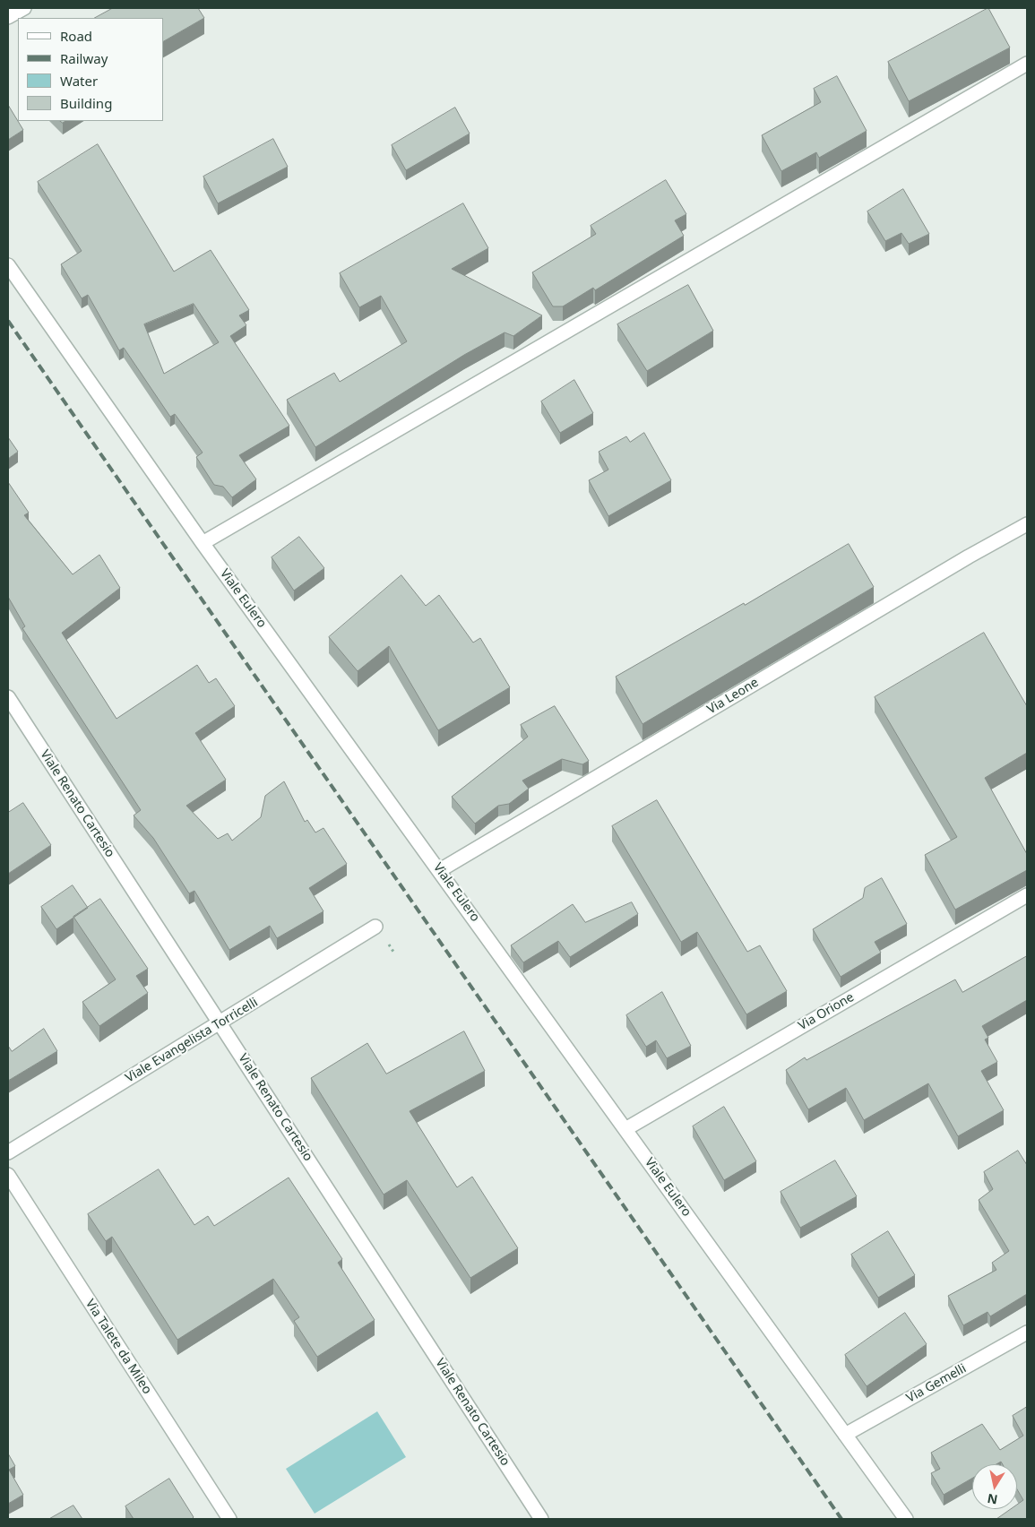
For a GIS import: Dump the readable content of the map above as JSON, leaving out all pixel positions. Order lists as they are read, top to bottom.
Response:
{
  "streets": {
    "street": [
      "Viale Eulero",
      "Via Leone",
      "Viale Renato Cartesio",
      "Via Orione",
      "Viale Evangelista Torricelli",
      "Via Talete da Mileo",
      "Via Gemelli"
    ]
  },
  "crossings": [
    ["Viale Eulero", "Via Leone"],
    ["Viale Eulero", "Via Orione"],
    ["Viale Eulero", "Via Gemelli"],
    ["Viale Renato Cartesio", "Viale Evangelista Torricelli"]
  ],
  "legend": [
    "Road",
    "Railway",
    "Water",
    "Building"
  ],
  "north": "bottom"
}
